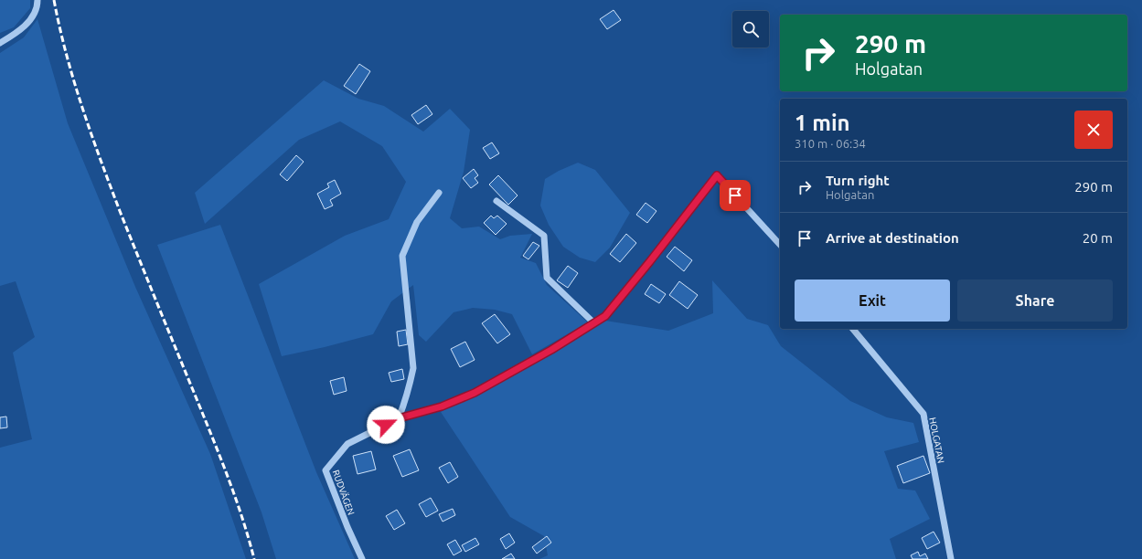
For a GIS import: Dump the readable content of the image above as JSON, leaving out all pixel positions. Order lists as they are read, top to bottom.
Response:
{
  "streets": {
    "street": ["HOLGATAN", "RUDVÄGEN"]
  },
  "page": {
    "turn": ["290 m", "Holgatan"],
    "heading": ["1 min", "310 m · 06:34"],
    "list": [
      {
        "name": "Turn right",
        "note": "Holgatan",
        "value": "290 m"
      },
      {
        "name": "Arrive at destination",
        "value": "20 m"
      }
    ],
    "buttons": ["Exit", "Share"]
  }
}
